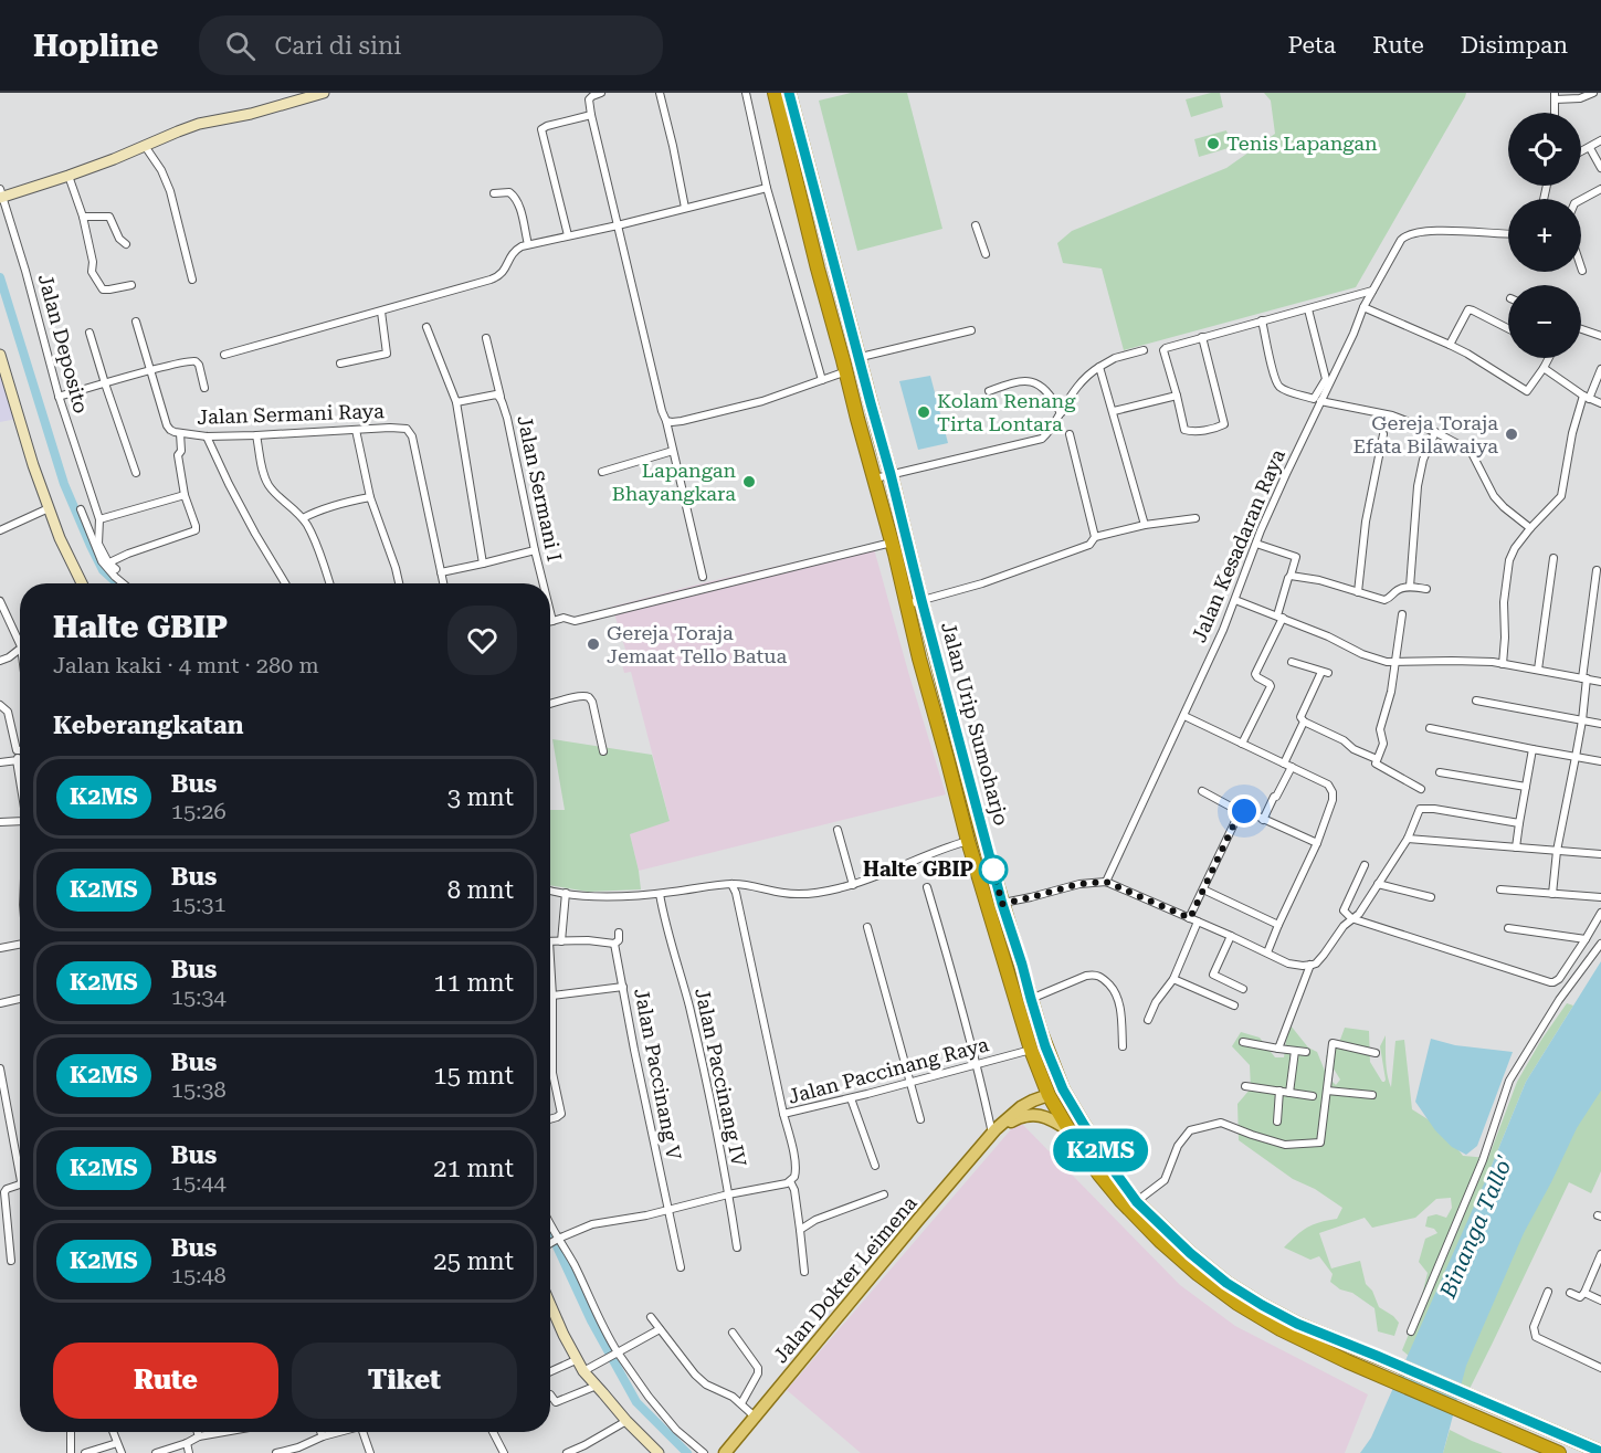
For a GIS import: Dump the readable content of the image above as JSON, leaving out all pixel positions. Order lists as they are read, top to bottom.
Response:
{
  "streets": {
    "highway": ["Jalan Urip Sumoharjo"],
    "main road": ["Jalan Dokter Leimena"],
    "street": [
      "Jalan Deposito",
      "Jalan Sermani Raya",
      "Jalan Sermani I",
      "Jalan Kesadaran Raya",
      "Jalan Paccinang Raya",
      "Jalan Paccinang V",
      "Jalan Paccinang IV"
    ]
  },
  "crossings": [
    ["Jalan Urip Sumoharjo", "Jalan Paccinang Raya"],
    ["Jalan Urip Sumoharjo", "Jalan Dokter Leimena"]
  ],
  "water": ["Binanga Tallo'"],
  "places": [
    "Tenis Lapangan",
    "Kolam Renang Tirta Lontara",
    "Gereja Toraja Efata Bilawaiya",
    "Lapangan Bhayangkara",
    "Gereja Toraja Jemaat Tello Batua",
    "Halte GBIP"
  ],
  "lines": ["bus line K2MS"],
  "page": {
    "header": "Hopline",
    "search": "Cari di sini",
    "nav": ["Peta", "Rute", "Disimpan"],
    "on_map": "K2MS",
    "map_buttons": ["+", "−"],
    "heading": [
      ["Halte GBIP", "Jalan kaki · 4 mnt · 280 m"],
      "Keberangkatan"
    ],
    "list": [
      {
        "mark": "K2MS",
        "name": "Bus",
        "note": "15:26",
        "value": "3 mnt"
      },
      {
        "mark": "K2MS",
        "name": "Bus",
        "note": "15:31",
        "value": "8 mnt"
      },
      {
        "mark": "K2MS",
        "name": "Bus",
        "note": "15:34",
        "value": "11 mnt"
      },
      {
        "mark": "K2MS",
        "name": "Bus",
        "note": "15:38",
        "value": "15 mnt"
      },
      {
        "mark": "K2MS",
        "name": "Bus",
        "note": "15:44",
        "value": "21 mnt"
      },
      {
        "mark": "K2MS",
        "name": "Bus",
        "note": "15:48",
        "value": "25 mnt"
      }
    ],
    "buttons": ["Rute", "Tiket"]
  }
}
